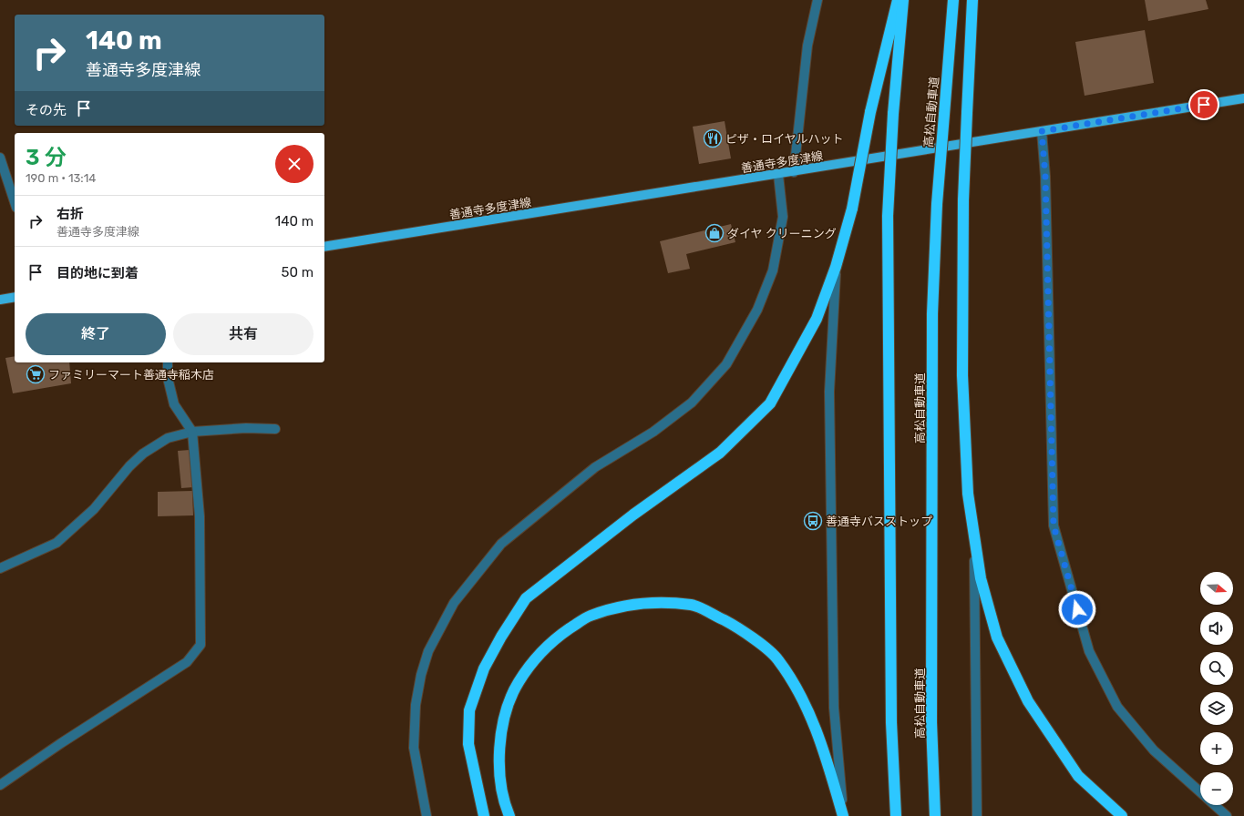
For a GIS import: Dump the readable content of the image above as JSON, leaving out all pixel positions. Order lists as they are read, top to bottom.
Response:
{
  "streets": {
    "highway": ["高松自動車道"],
    "main road": ["善通寺多度津線"]
  },
  "places": {
    "restaurant": ["ピザ・ロイヤルハット"],
    "shop": ["ダイヤ クリーニング"],
    "supermarket": ["ファミリーマート善通寺稲木店"],
    "bus stop": ["善通寺バスストップ"]
  },
  "north": "right",
  "page": {
    "turn": ["140 m", "善通寺多度津線"],
    "then": "その先",
    "heading": ["3 分", "190 m · 13:14"],
    "list": [
      {
        "name": "右折",
        "note": "善通寺多度津線",
        "value": "140 m"
      },
      {
        "name": "目的地に到着",
        "value": "50 m"
      }
    ],
    "buttons": ["終了", "共有"],
    "map_buttons": ["+", "−"]
  }
}
